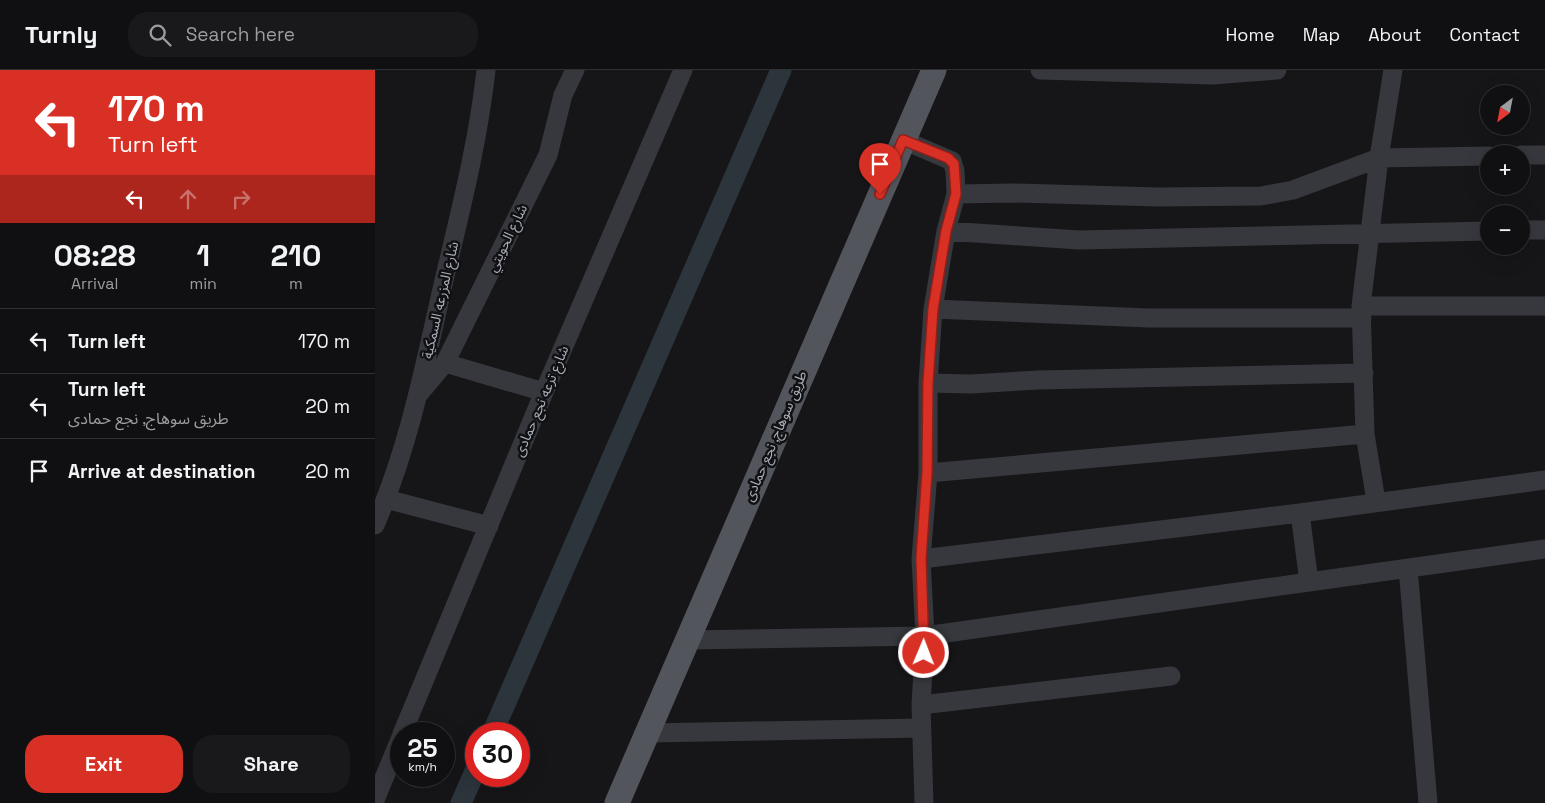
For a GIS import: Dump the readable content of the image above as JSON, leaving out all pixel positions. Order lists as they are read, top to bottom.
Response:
{
  "streets": {
    "main road": ["طريق سوهاج, نجع حمادى"],
    "street": ["شارع الحويتي", "شارع المزرعه السمكية", "شارع ترعه نجع حمادى"]
  },
  "crossings": [
    ["شارع الحويتي", "شارع المزرعه السمكية"]
  ],
  "north": "bottom left",
  "page": {
    "header": "Turnly",
    "search": "Search here",
    "nav": [
      "Home",
      "Map",
      "About",
      "Contact"
    ],
    "turn": ["170 m", "Turn left"],
    "map_buttons": ["+", "−"],
    "eta": [
      "08:28",
      "Arrival",
      "1",
      "min",
      "210",
      "m"
    ],
    "list": [
      {
        "name": "Turn left",
        "value": "170 m"
      },
      {
        "name": "Turn left",
        "note": "طريق سوهاج, نجع حمادى",
        "value": "20 m"
      },
      {
        "name": "Arrive at destination",
        "value": "20 m"
      }
    ],
    "speed": "25 km/h",
    "limit": "30",
    "buttons": ["Exit", "Share"]
  }
}
